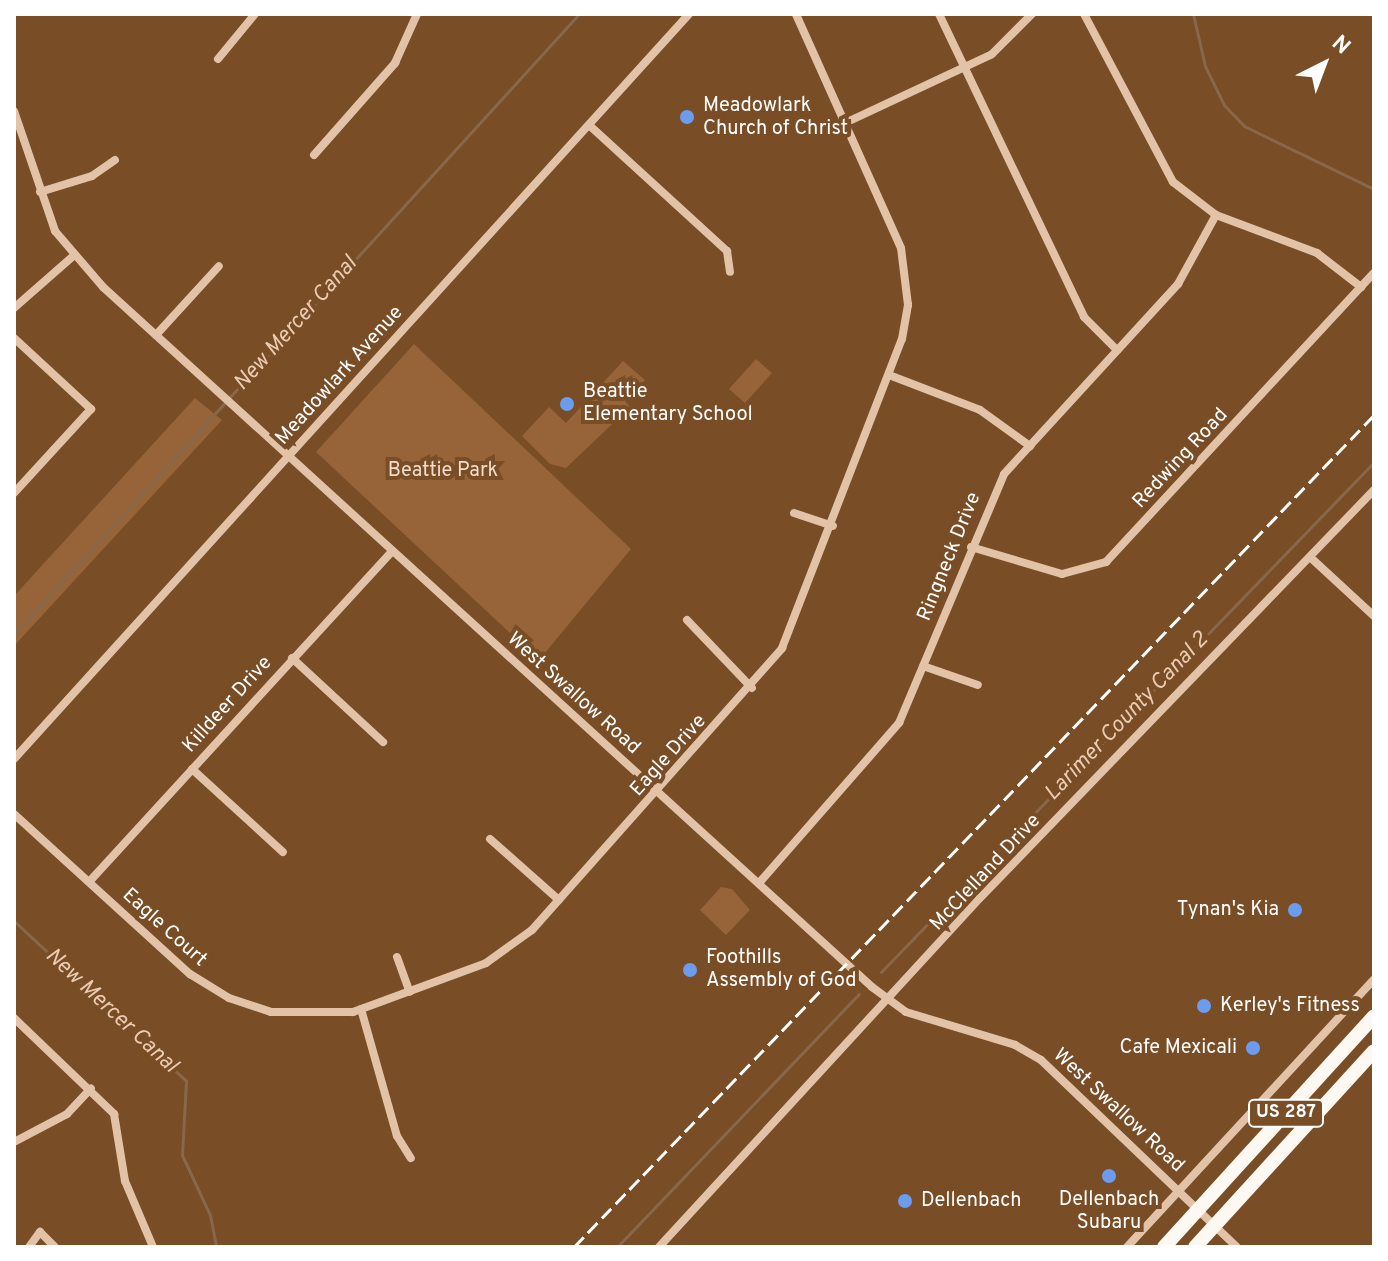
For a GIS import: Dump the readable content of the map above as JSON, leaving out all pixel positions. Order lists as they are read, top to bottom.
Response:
{
  "streets": {
    "highway": ["US 287"],
    "street": [
      "Meadowlark Avenue",
      "Redwing Road",
      "Ringneck Drive",
      "West Swallow Road",
      "Killdeer Drive",
      "Eagle Drive",
      "McClelland Drive",
      "Eagle Court"
    ]
  },
  "crossings": [
    ["Meadowlark Avenue", "West Swallow Road"],
    ["Redwing Road", "Ringneck Drive"],
    ["Ringneck Drive", "West Swallow Road"],
    ["West Swallow Road", "Killdeer Drive"],
    ["West Swallow Road", "Eagle Drive"],
    ["West Swallow Road", "McClelland Drive"],
    ["West Swallow Road", "US 287"],
    ["Killdeer Drive", "Eagle Court"],
    ["Eagle Drive", "Eagle Court"]
  ],
  "water": ["New Mercer Canal", "Larimer County Canal 2"],
  "parks": ["Beattie Park"],
  "places": [
    "Meadowlark Church of Christ",
    "Beattie Elementary School",
    "Tynan's Kia",
    "Foothills Assembly of God",
    "Kerley's Fitness",
    "Cafe Mexicali",
    "Dellenbach Subaru",
    "Dellenbach"
  ],
  "north": "top right"
}
